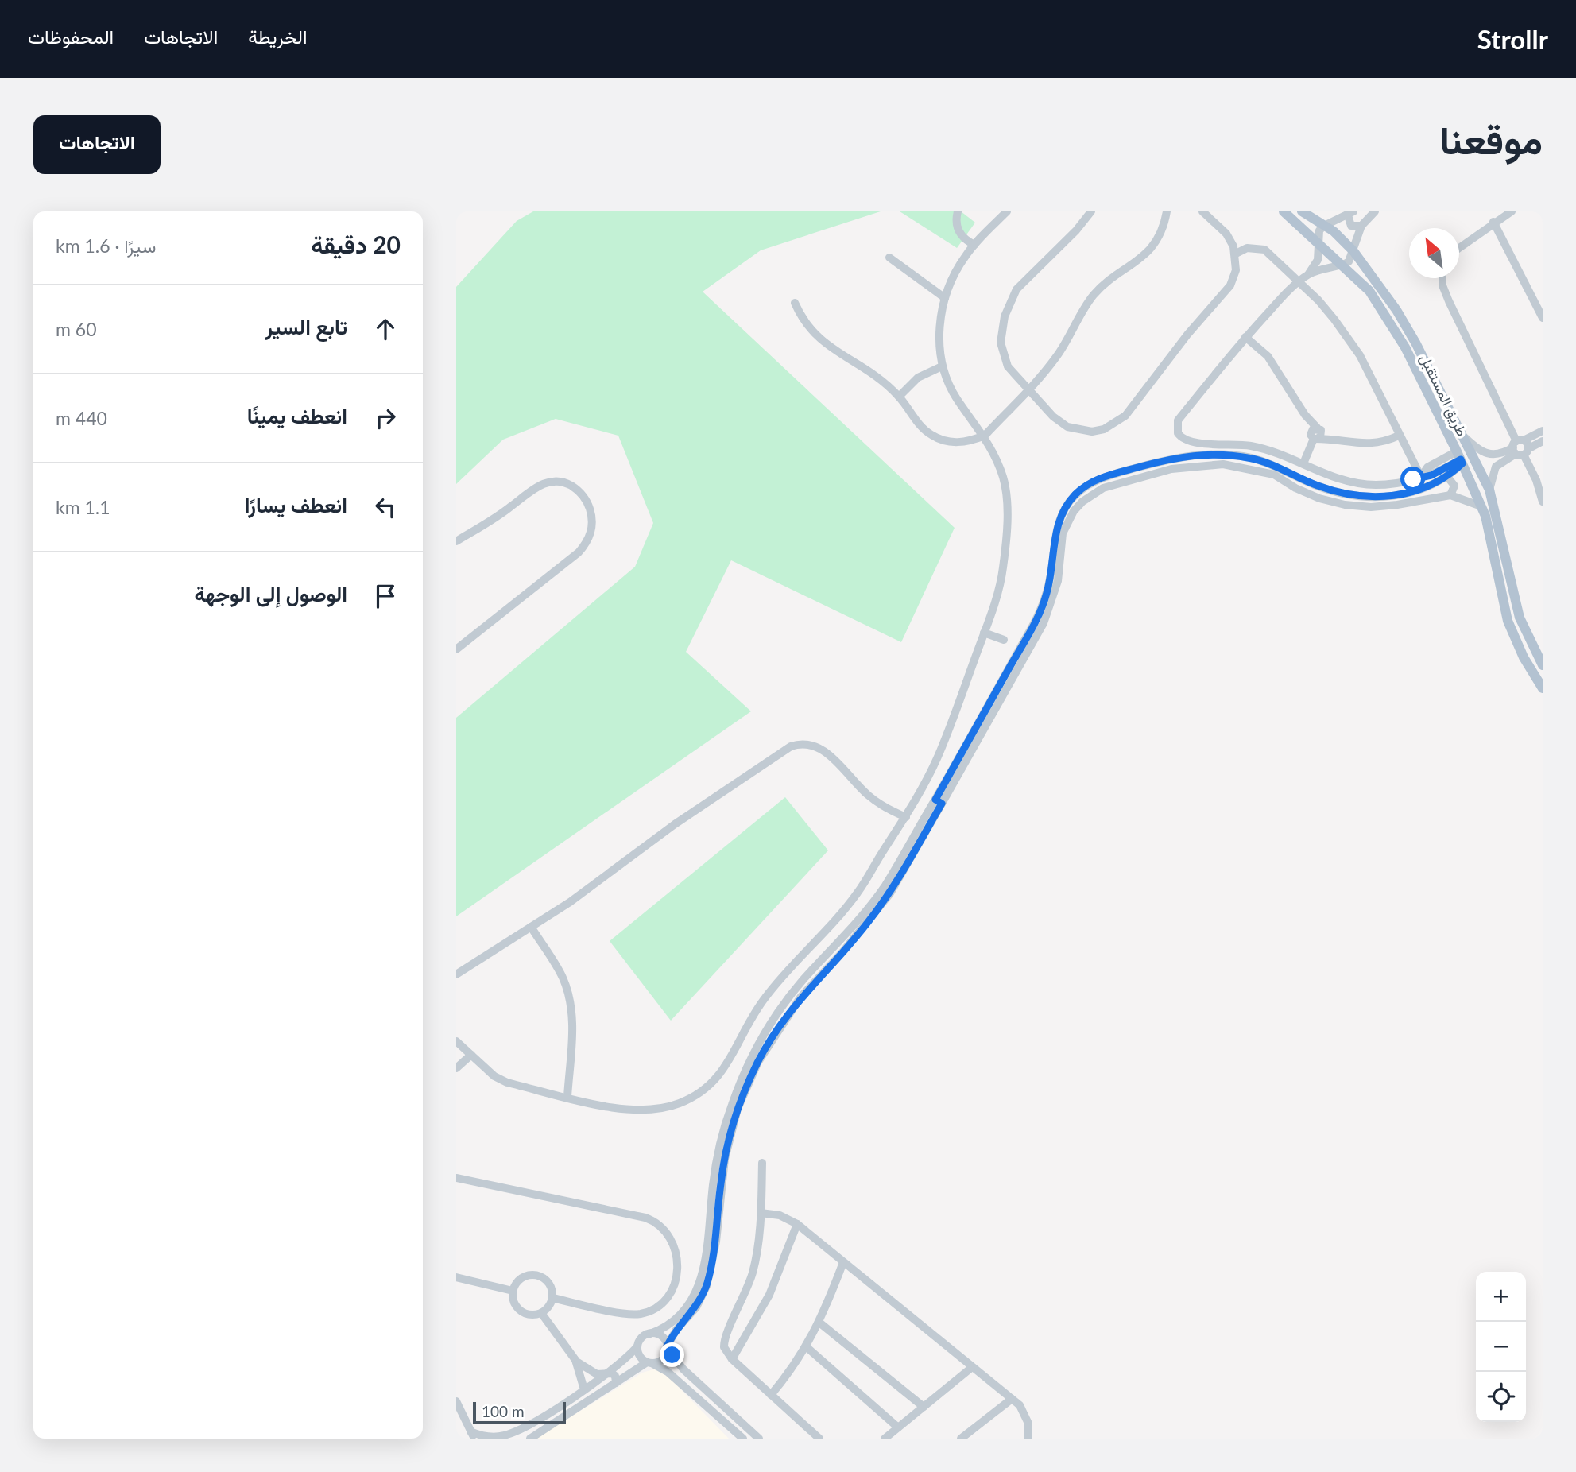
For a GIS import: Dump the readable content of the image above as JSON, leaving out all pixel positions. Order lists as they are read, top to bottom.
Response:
{
  "streets": {
    "main road": ["طريق المستقبل"]
  },
  "scale_bar": "100 m",
  "north": "top left",
  "page": {
    "header": "Strollr",
    "nav": ["الخريطة", "الاتجاهات", "المحفوظات"],
    "title": "موقعنا",
    "buttons": "الاتجاهات",
    "heading": ["20 دقيقة", "سيرًا · 1.6 km"],
    "list": [
      ["تابع السير", "60 m"],
      ["انعطف يمينًا", "440 m"],
      ["انعطف يسارًا", "1.1 km"],
      "الوصول إلى الوجهة"
    ],
    "map_buttons": ["+", "−"],
    "scale": "100 m"
  }
}
